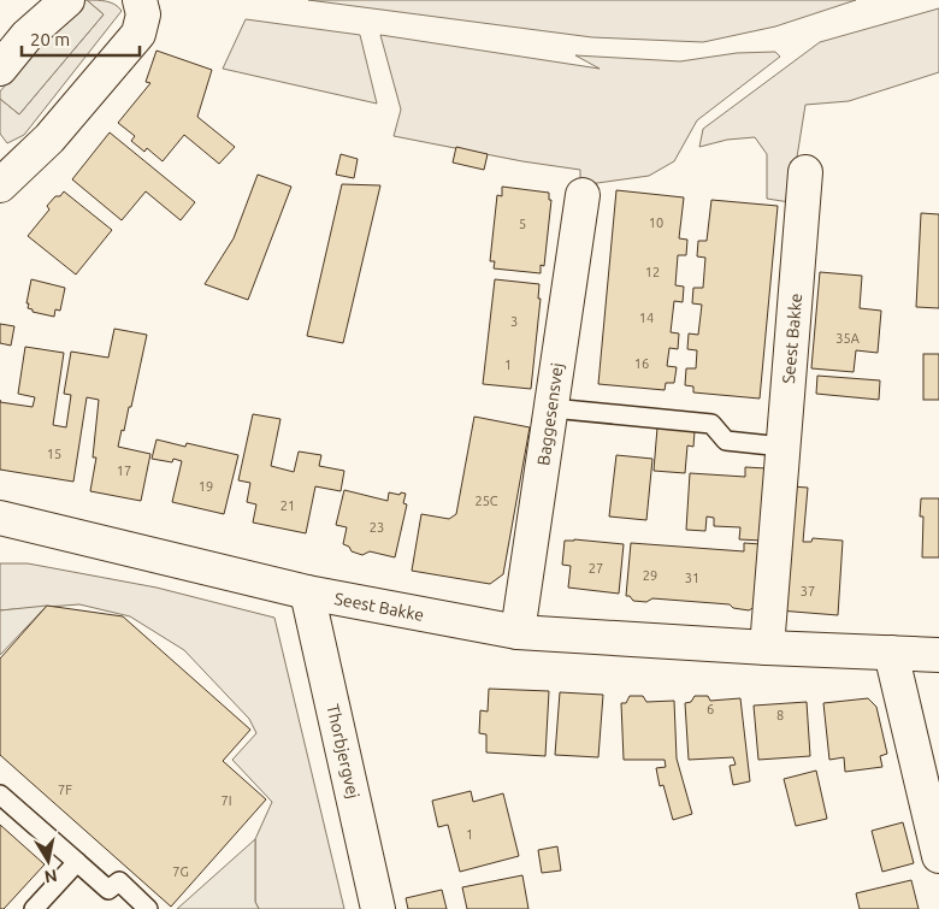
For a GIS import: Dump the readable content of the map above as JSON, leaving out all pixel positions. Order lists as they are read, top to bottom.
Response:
{
  "streets": {
    "street": ["Seest Bakke", "Baggesensvej", "Thorbjergvej"]
  },
  "crossings": [
    ["Seest Bakke", "Baggesensvej"],
    ["Seest Bakke", "Thorbjergvej"]
  ],
  "house_numbers": [
    "10",
    "5",
    "12",
    "14",
    "3",
    "35A",
    "16",
    "1",
    "15",
    "17",
    "19",
    "25C",
    "21",
    "23",
    "27",
    "29",
    "31",
    "37",
    "6",
    "8",
    "7F",
    "7I",
    "1",
    "7G"
  ],
  "scale_bar": "20 m",
  "north": "bottom"
}
